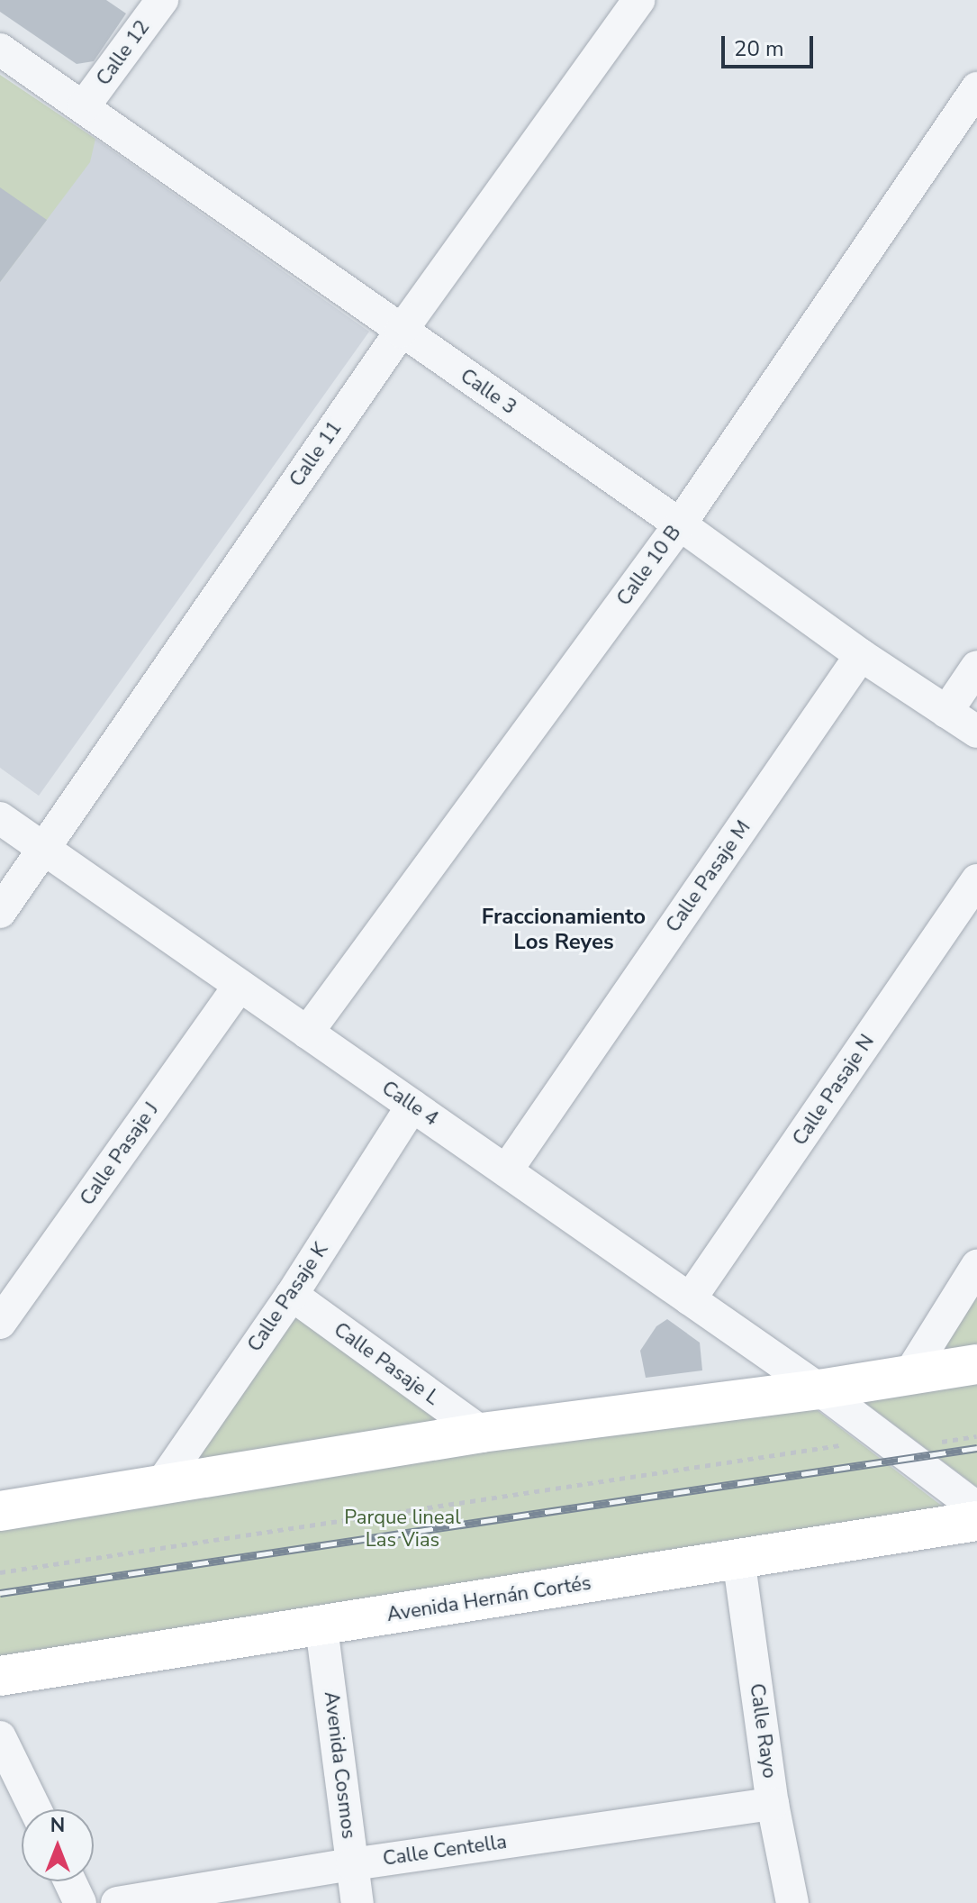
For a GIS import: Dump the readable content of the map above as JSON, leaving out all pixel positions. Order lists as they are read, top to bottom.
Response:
{
  "streets": {
    "main road": ["Avenida Hernán Cortés"],
    "street": [
      "Calle 12",
      "Calle 3",
      "Calle 11",
      "Calle 10 B",
      "Calle Pasaje M",
      "Calle Pasaje N",
      "Calle 4",
      "Calle Pasaje J",
      "Calle Pasaje K",
      "Calle Pasaje L",
      "Calle Rayo",
      "Avenida Cosmos",
      "Calle Centella"
    ]
  },
  "crossings": [
    ["Calle 12", "Calle 3"],
    ["Calle 3", "Calle 11"],
    ["Calle 3", "Calle 10 B"],
    ["Calle 3", "Calle Pasaje M"],
    ["Calle 11", "Calle 4"],
    ["Calle 10 B", "Calle 4"],
    ["Calle Pasaje M", "Calle 4"],
    ["Calle Pasaje N", "Calle 4"],
    ["Calle 4", "Calle Pasaje J"],
    ["Calle 4", "Calle Pasaje K"],
    ["Calle Pasaje K", "Calle Pasaje L"],
    ["Avenida Hernán Cortés", "Calle Rayo"],
    ["Avenida Hernán Cortés", "Avenida Cosmos"],
    ["Calle Rayo", "Calle Centella"],
    ["Avenida Cosmos", "Calle Centella"]
  ],
  "districts": ["Fraccionamiento Los Reyes"],
  "parks": ["Parque lineal Las Vias"],
  "scale_bar": "20 m",
  "north": "top"
}
